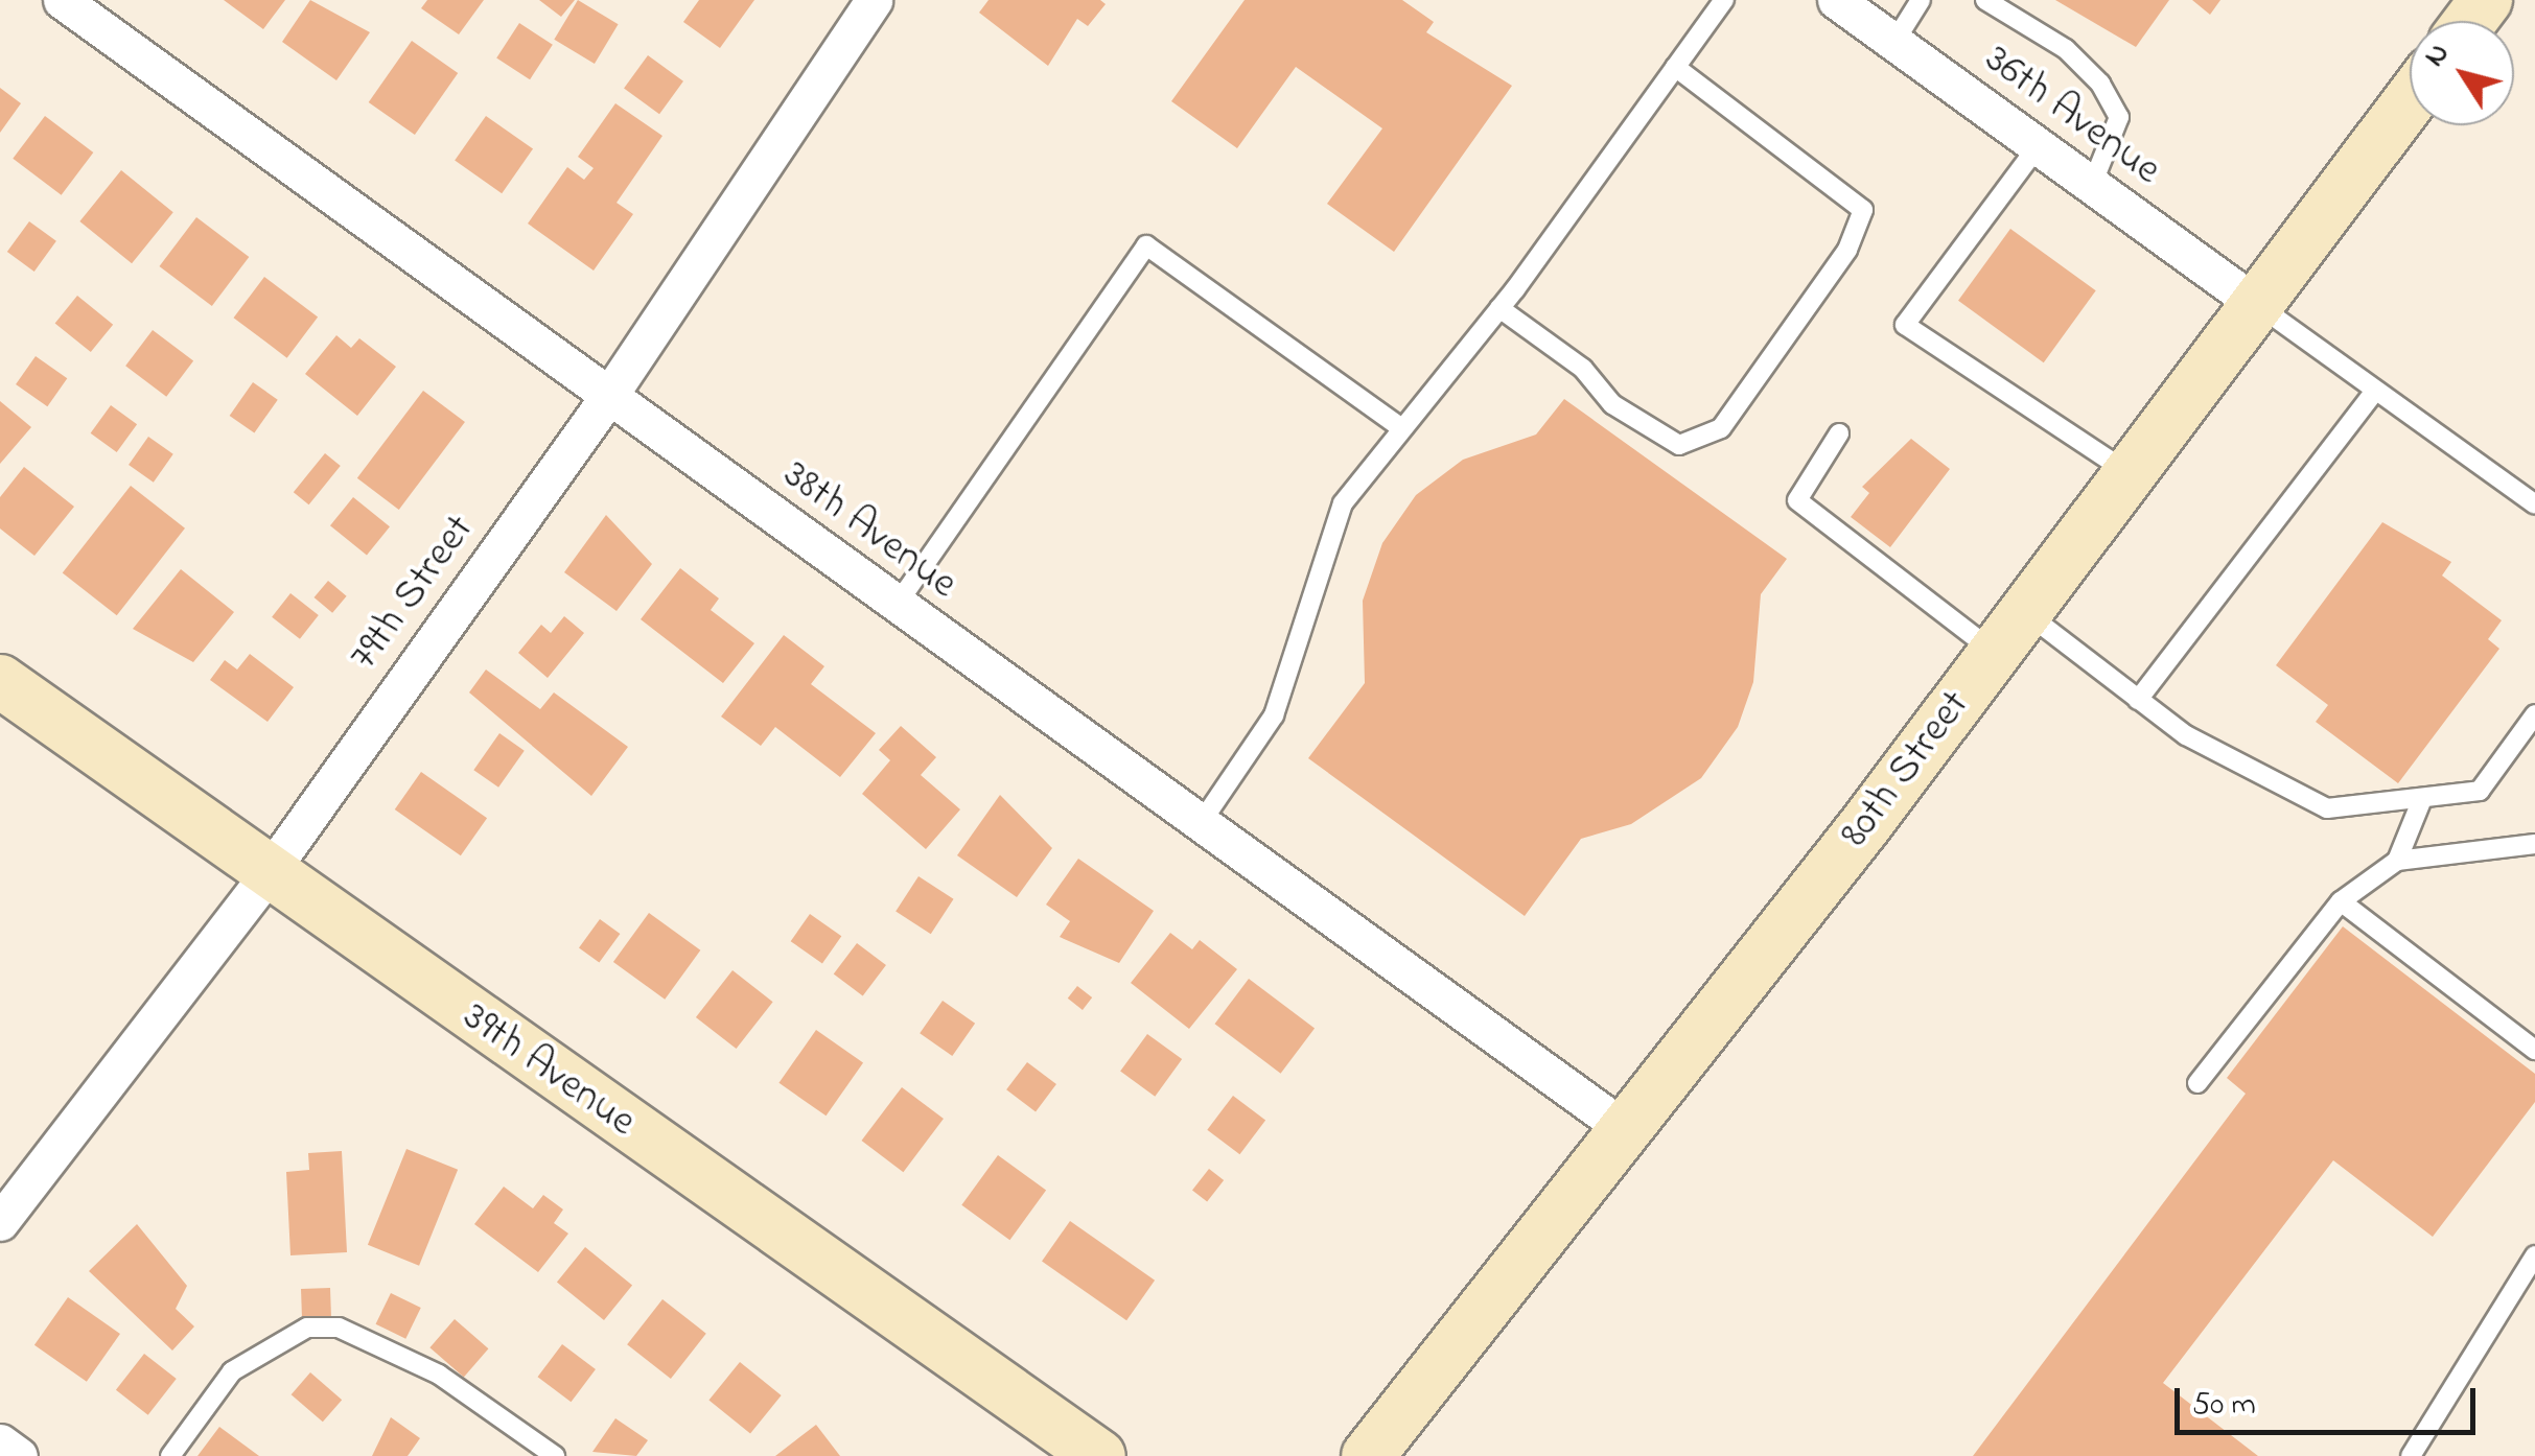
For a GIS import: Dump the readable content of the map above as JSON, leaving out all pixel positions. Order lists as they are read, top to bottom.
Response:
{
  "streets": {
    "street": [
      "36th Avenue",
      "38th Avenue",
      "79th Street",
      "80th Street",
      "39th Avenue"
    ]
  },
  "crossings": [
    ["36th Avenue", "80th Street"],
    ["38th Avenue", "79th Street"],
    ["38th Avenue", "80th Street"],
    ["79th Street", "39th Avenue"]
  ],
  "scale_bar": "50 m",
  "north": "top left"
}
